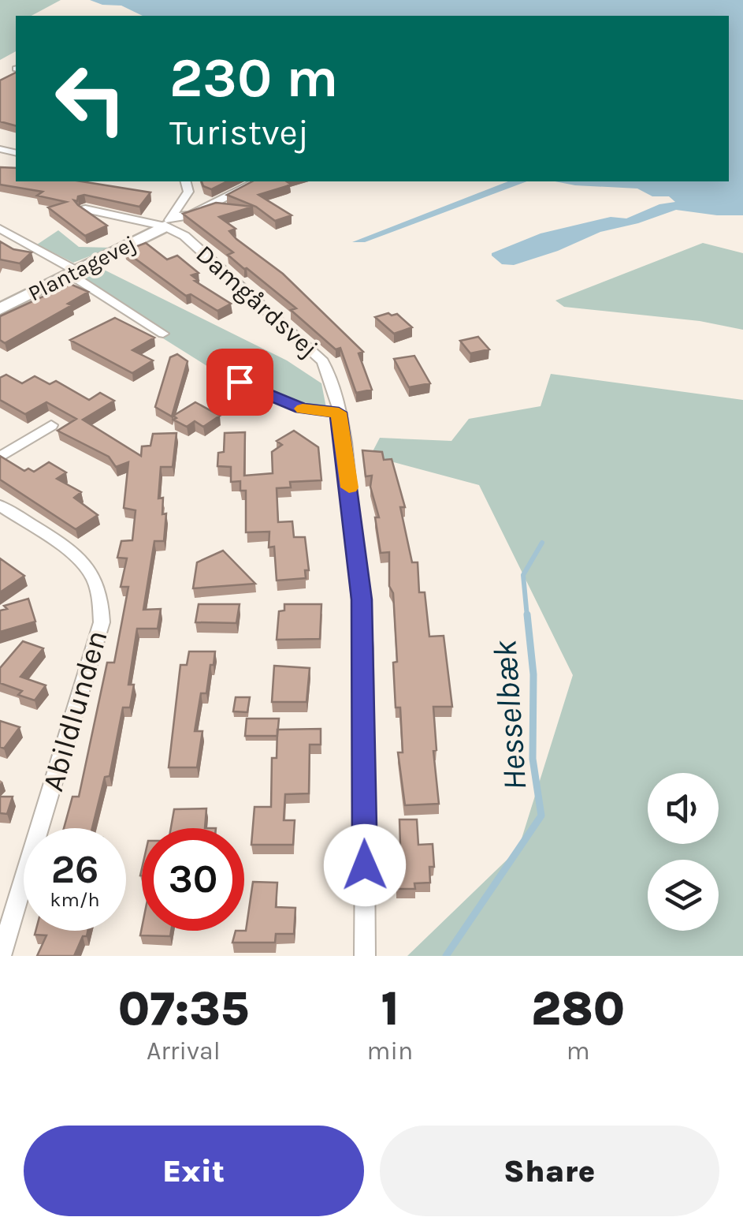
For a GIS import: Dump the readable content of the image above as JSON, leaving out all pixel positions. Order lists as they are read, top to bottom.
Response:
{
  "streets": {
    "street": ["Plantagevej", "Damgårdsvej", "Abildlunden"]
  },
  "crossings": [
    ["Plantagevej", "Damgårdsvej"]
  ],
  "water": ["Hesselbæk"],
  "page": {
    "turn": ["230 m", "Turistvej"],
    "speed": "26 km/h",
    "limit": "30",
    "eta": [
      "07:35",
      "Arrival",
      "1",
      "min",
      "280",
      "m"
    ],
    "buttons": ["Exit", "Share"]
  }
}
